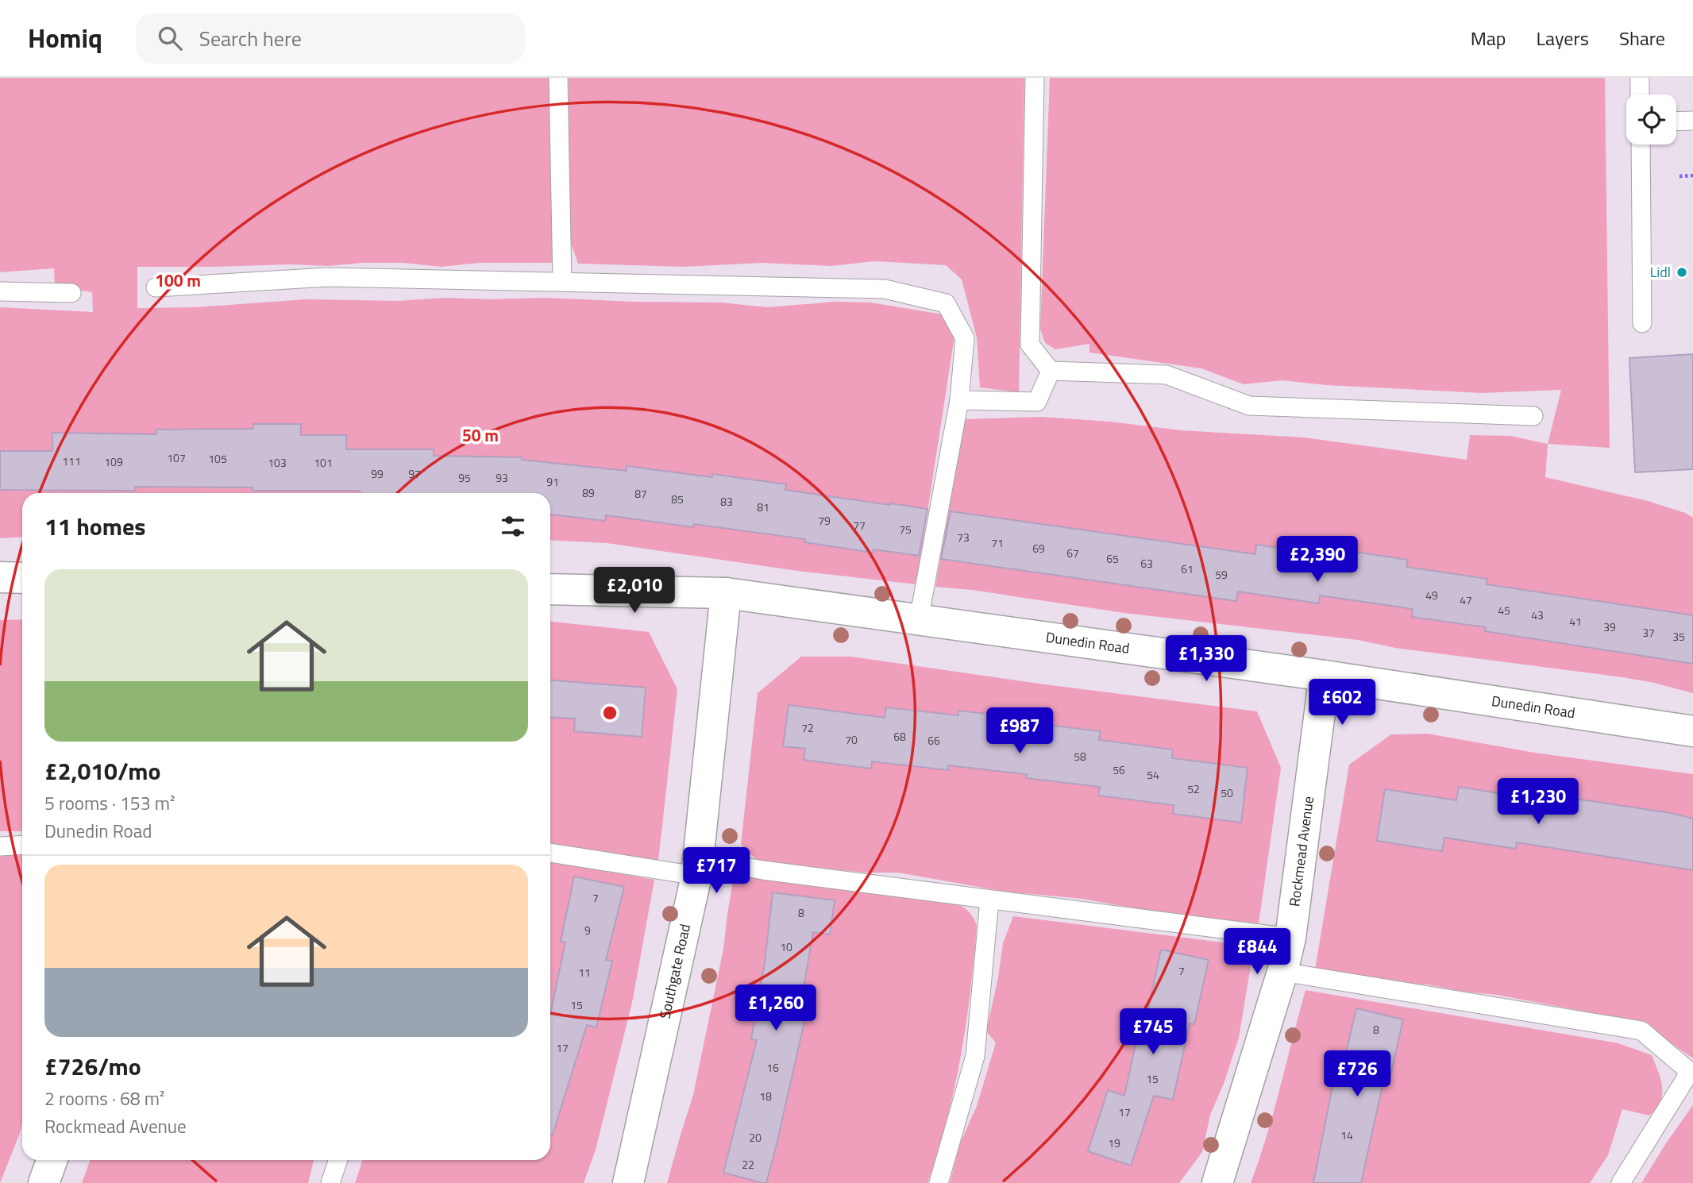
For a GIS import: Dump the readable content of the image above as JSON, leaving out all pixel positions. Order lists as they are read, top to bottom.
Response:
{
  "streets": {
    "street": ["Dunedin Road", "Rockmead Avenue", "Southgate Road"]
  },
  "crossings": [
    ["Dunedin Road", "Rockmead Avenue"],
    ["Dunedin Road", "Southgate Road"]
  ],
  "places": ["Lidl"],
  "house_numbers": [
    "107",
    "105",
    "111",
    "109",
    "103",
    "101",
    "99",
    "97",
    "95",
    "93",
    "91",
    "89",
    "87",
    "85",
    "83",
    "81",
    "79",
    "77",
    "75",
    "73",
    "71",
    "69",
    "67",
    "65",
    "63",
    "61",
    "59",
    "49",
    "47",
    "45",
    "43",
    "41",
    "39",
    "37",
    "35",
    "72",
    "68",
    "70",
    "66",
    "58",
    "56",
    "54",
    "52",
    "50",
    "7",
    "8",
    "9",
    "10",
    "7",
    "11",
    "15",
    "8",
    "17",
    "16",
    "15",
    "18",
    "17",
    "14",
    "20",
    "19",
    "22"
  ],
  "page": {
    "header": "Homiq",
    "search": "Search here",
    "nav": ["Map", "Layers", "Share"],
    "heading": "11 homes",
    "price": [
      "£2,390",
      "£2,010",
      "£1,330",
      "£602",
      "£987",
      "£1,230",
      "£717",
      "£844",
      "£1,260",
      "£745",
      "£726"
    ],
    "list": [
      {
        "name": "£2,010/mo",
        "note": "5 rooms · 153 m² · Dunedin Road"
      },
      {
        "name": "£726/mo",
        "note": "2 rooms · 68 m² · Rockmead Avenue"
      }
    ]
  },
  "rings": ["100 m", "50 m"]
}
